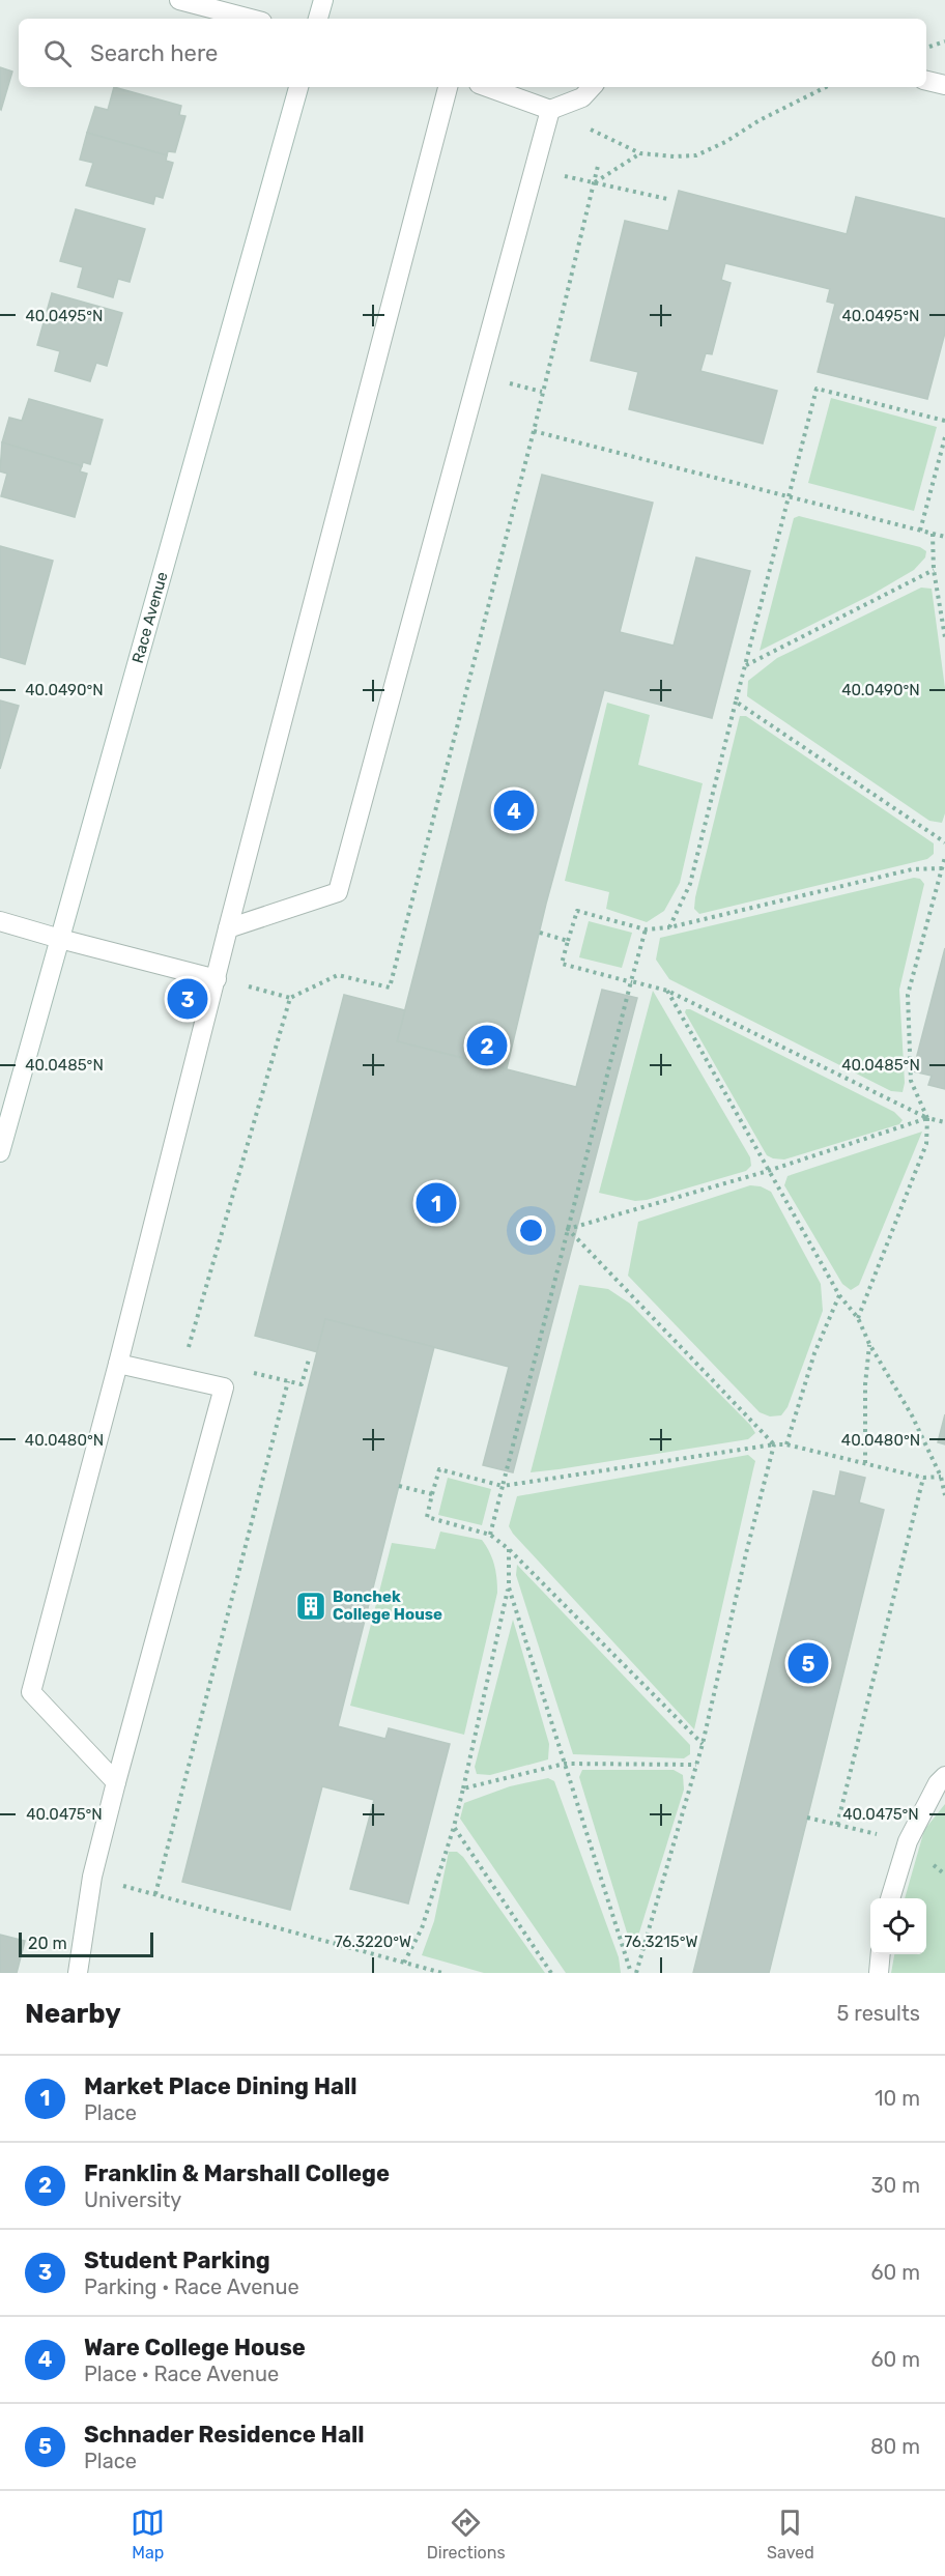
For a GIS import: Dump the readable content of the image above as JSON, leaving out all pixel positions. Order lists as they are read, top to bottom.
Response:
{
  "streets": {
    "main road": ["Race Avenue"]
  },
  "places": {
    "building": ["Bonchek College House"]
  },
  "scale_bar": "20 m",
  "page": {
    "search": "Search here",
    "pins": [
      "4",
      "3",
      "2",
      "1",
      "5"
    ],
    "scale": "20 m",
    "heading": ["Nearby", "5 results"],
    "list": [
      {
        "mark": "1",
        "name": "Market Place Dining Hall",
        "note": "Place",
        "value": "10 m"
      },
      {
        "mark": "2",
        "name": "Franklin & Marshall College",
        "note": "University",
        "value": "30 m"
      },
      {
        "mark": "3",
        "name": "Student Parking",
        "note": "Parking · Race Avenue",
        "value": "60 m"
      },
      {
        "mark": "4",
        "name": "Ware College House",
        "note": "Place · Race Avenue",
        "value": "60 m"
      },
      {
        "mark": "5",
        "name": "Schnader Residence Hall",
        "note": "Place",
        "value": "80 m"
      }
    ],
    "nav": ["Map", "Directions", "Saved"]
  },
  "coordinates": [
    "40.0495°N",
    "40.0490°N",
    "40.0485°N",
    "40.0480°N",
    "40.0475°N",
    "76.3220°W",
    "76.3215°W"
  ]
}
